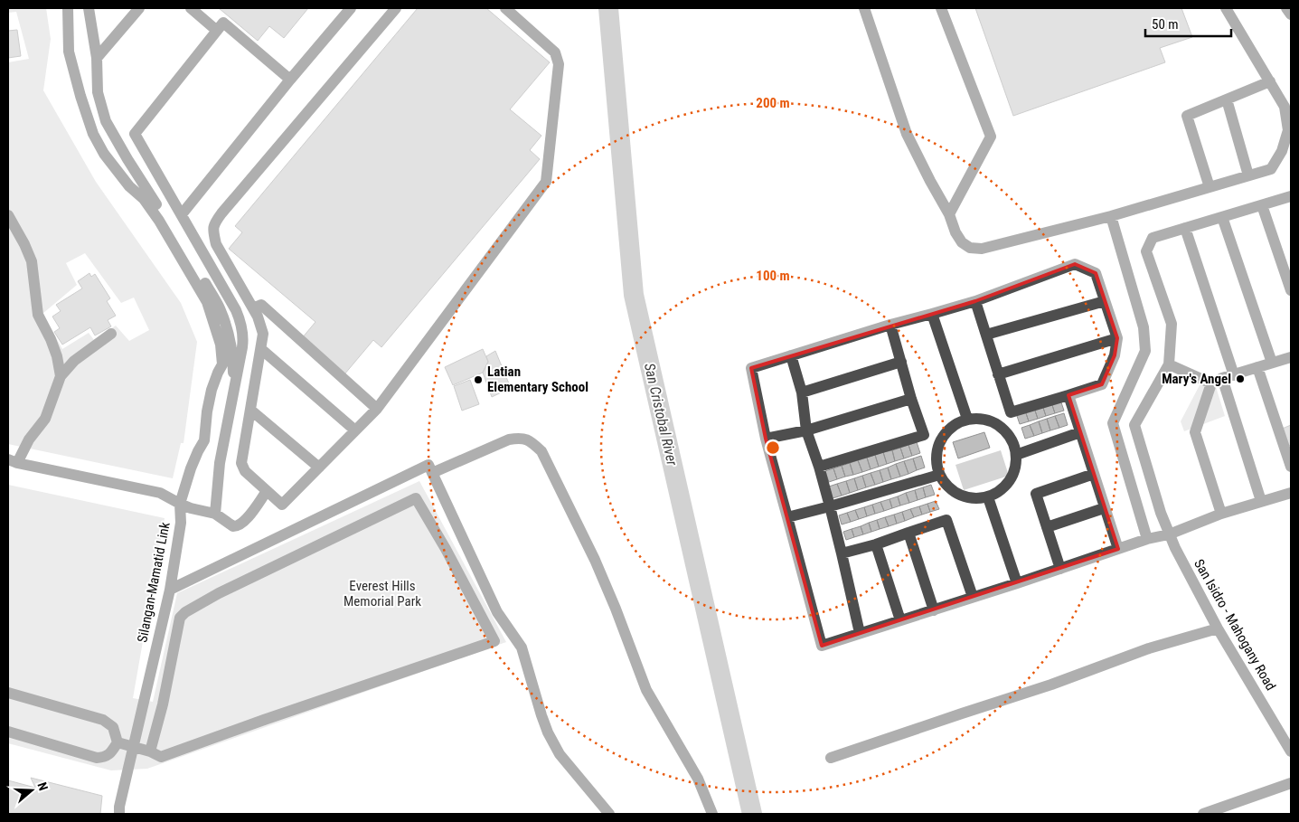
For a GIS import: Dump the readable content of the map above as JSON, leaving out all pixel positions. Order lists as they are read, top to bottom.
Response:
{
  "streets": {
    "street": ["Silangan-Mamatid Link", "San Isidro - Mahogany Road"]
  },
  "water": ["San Cristobal River"],
  "parks": ["Everest Hills Memorial Park"],
  "places": ["Mary's Angel", "Latian Elementary School"],
  "scale_bar": "50 m",
  "north": "right",
  "rings": ["200 m", "100 m"]
}
